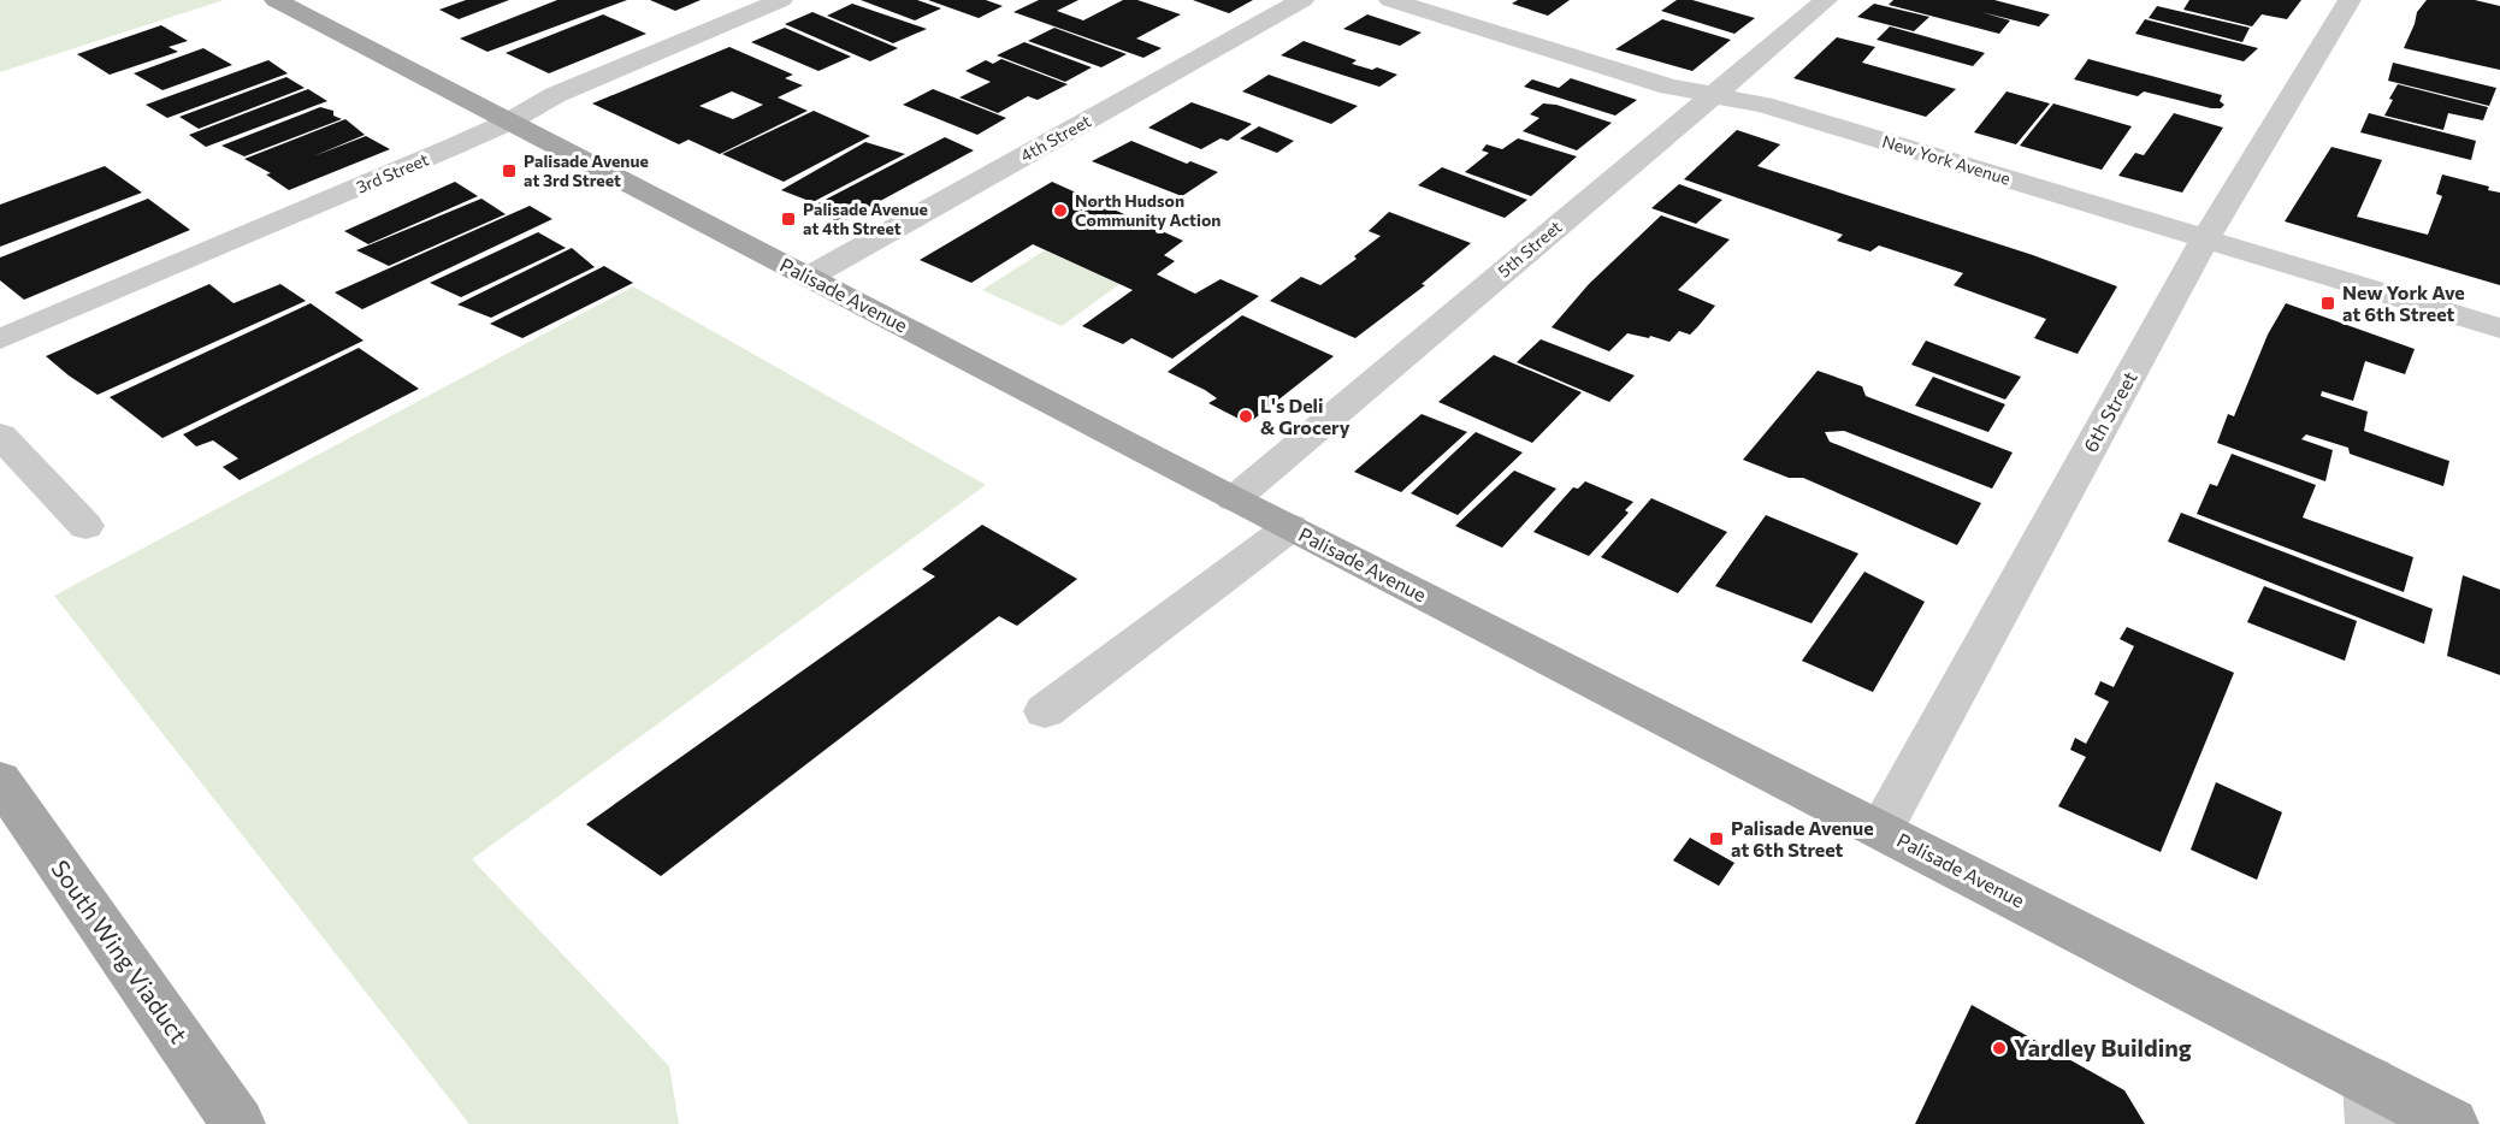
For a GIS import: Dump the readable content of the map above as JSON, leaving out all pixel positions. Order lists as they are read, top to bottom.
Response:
{
  "streets": {
    "main road": ["Palisade Avenue", "South Wing Viaduct"],
    "street": [
      "4th Street",
      "New York Avenue",
      "3rd Street",
      "5th Street",
      "6th Street"
    ]
  },
  "crossings": [
    ["4th Street", "Palisade Avenue"],
    ["New York Avenue", "5th Street"],
    ["New York Avenue", "6th Street"],
    ["3rd Street", "Palisade Avenue"],
    ["5th Street", "Palisade Avenue"],
    ["Palisade Avenue", "6th Street"]
  ],
  "places": {
    "transit": [
      "Palisade Avenue at 3rd Street",
      "Palisade Avenue at 4th Street",
      "New York Ave at 6th Street",
      "Palisade Avenue at 6th Street"
    ],
    "other": ["North Hudson Community Action", "L's Deli & Grocery", "Yardley Building"]
  }
}
